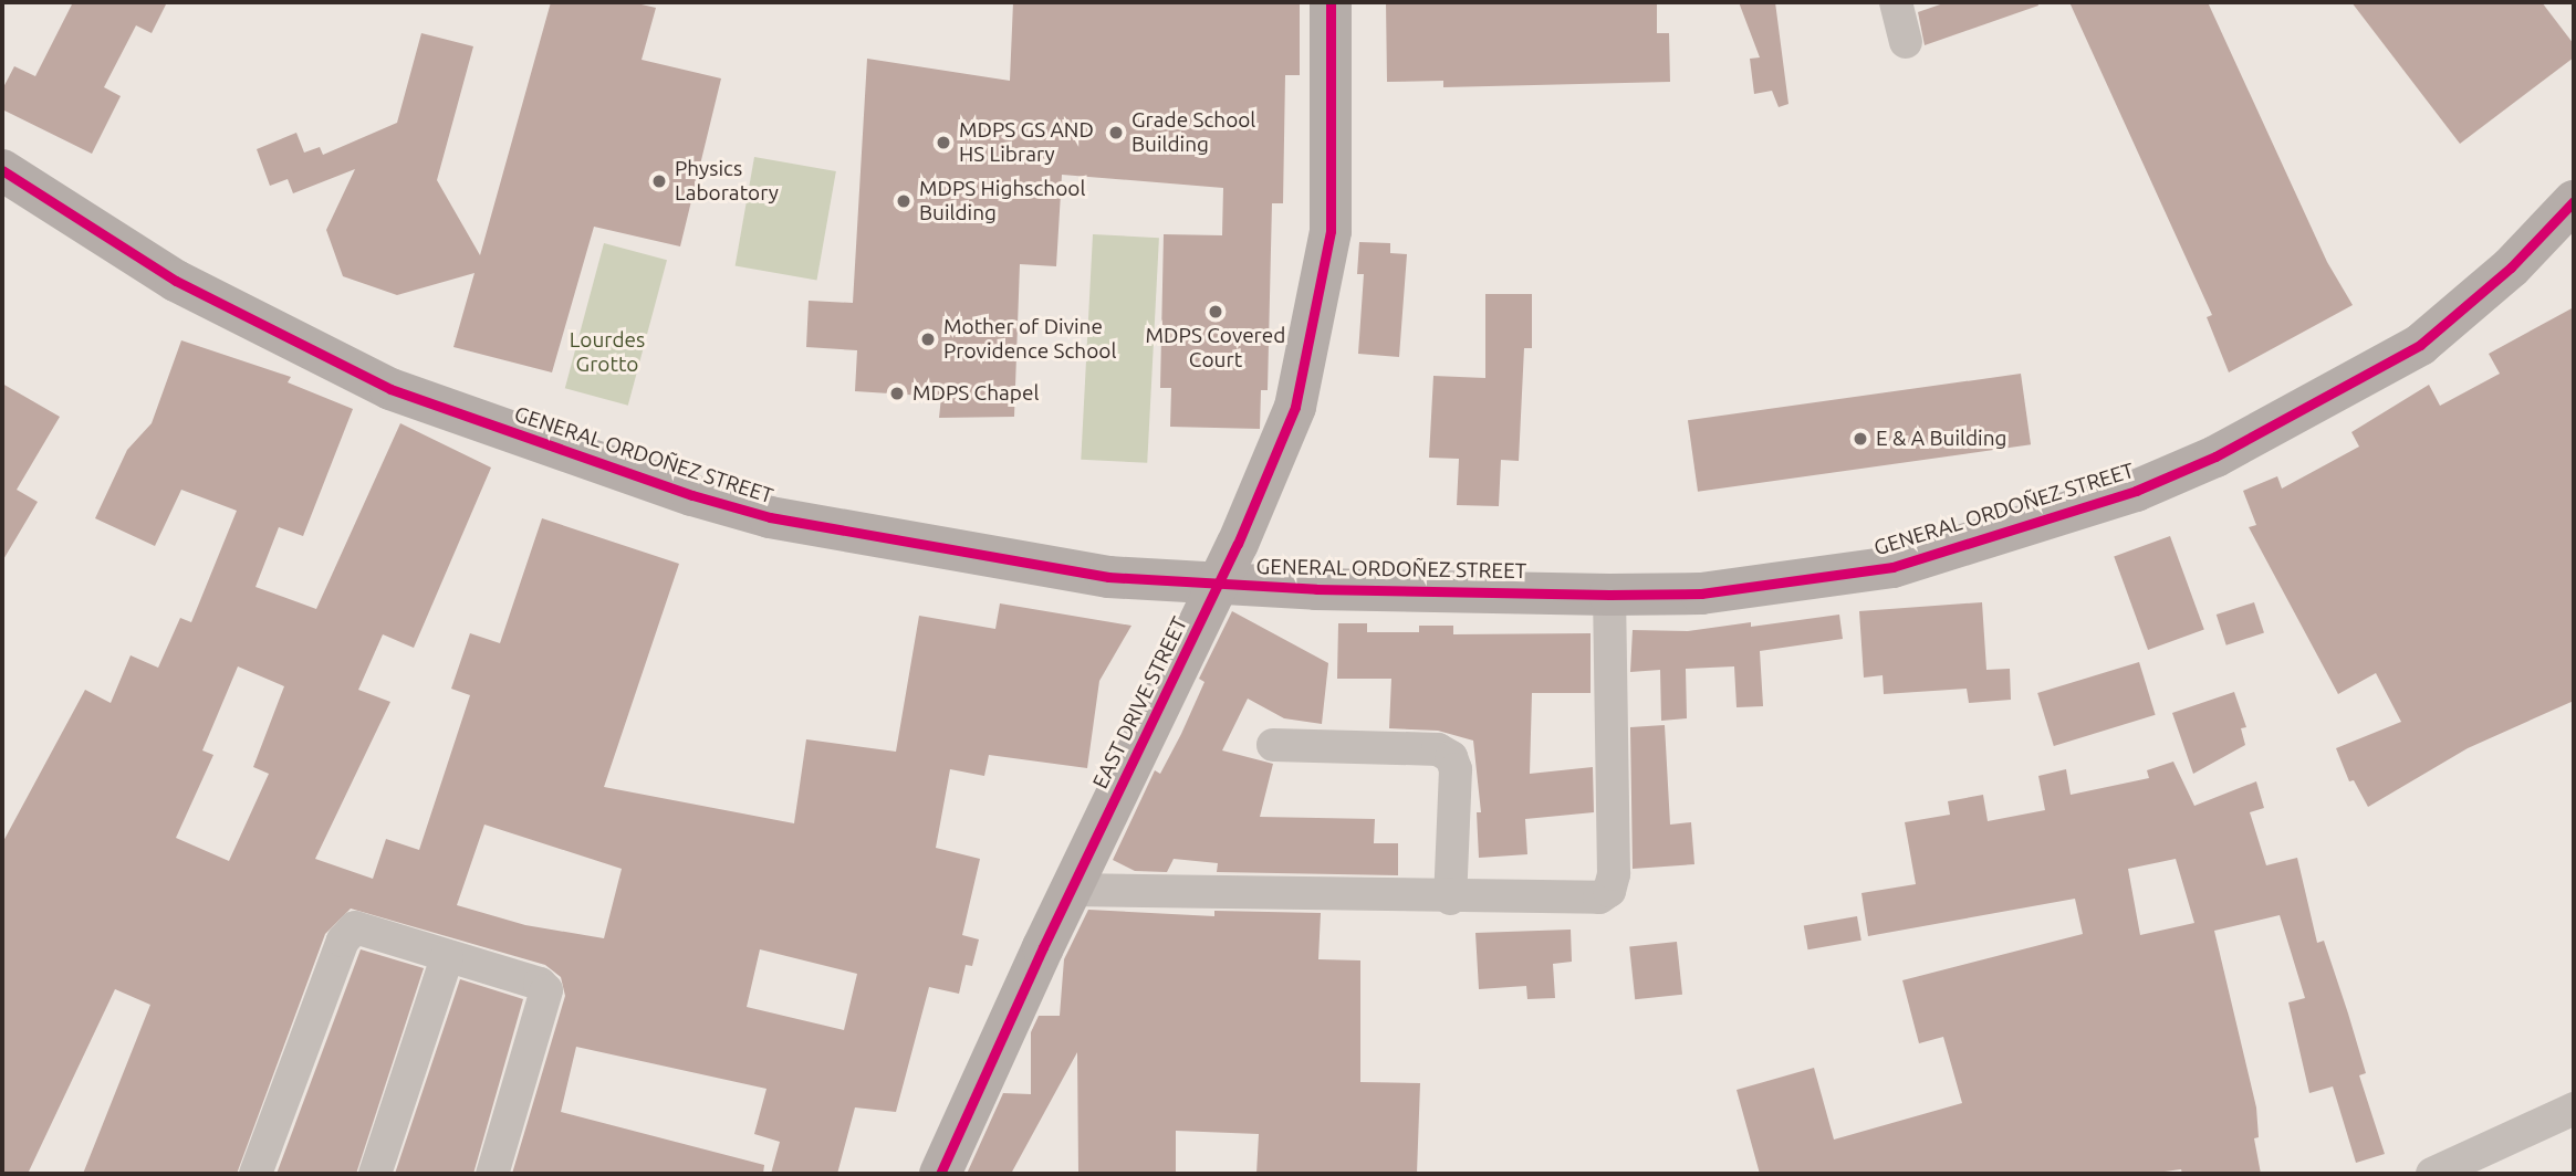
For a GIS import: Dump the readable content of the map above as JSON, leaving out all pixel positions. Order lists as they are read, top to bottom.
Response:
{
  "streets": {
    "main road": ["GENERAL ORDOÑEZ STREET", "EAST DRIVE STREET"]
  },
  "crossings": [
    ["GENERAL ORDOÑEZ STREET", "EAST DRIVE STREET"]
  ],
  "parks": ["Lourdes Grotto"],
  "places": [
    "Grade School Building",
    "MDPS GS AND HS Library",
    "Physics Laboratory",
    "MDPS Highschool Building",
    "MDPS Covered Court",
    "Mother of Divine Providence School",
    "MDPS Chapel",
    "E & A Building"
  ]
}
